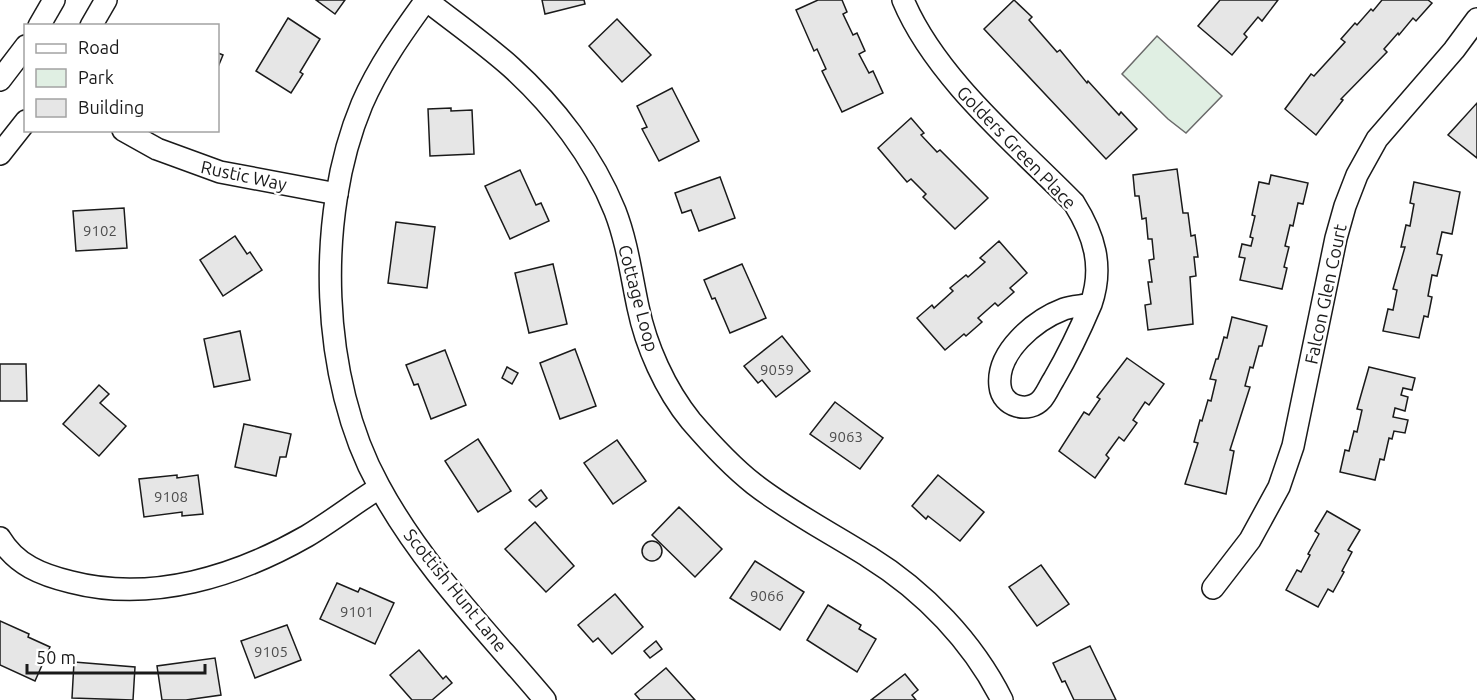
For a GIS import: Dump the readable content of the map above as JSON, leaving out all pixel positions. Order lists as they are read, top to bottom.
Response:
{
  "streets": {
    "street": [
      "Golders Green Place",
      "Rustic Way",
      "Falcon Glen Court",
      "Cottage Loop",
      "Scottish Hunt Lane"
    ]
  },
  "crossings": [
    ["Rustic Way", "Scottish Hunt Lane"],
    ["Cottage Loop", "Scottish Hunt Lane"]
  ],
  "house_numbers": [
    "9102",
    "9059",
    "9063",
    "9108",
    "9066",
    "9101",
    "9105"
  ],
  "legend": ["Road", "Park", "Building"],
  "scale_bar": "50 m"
}
